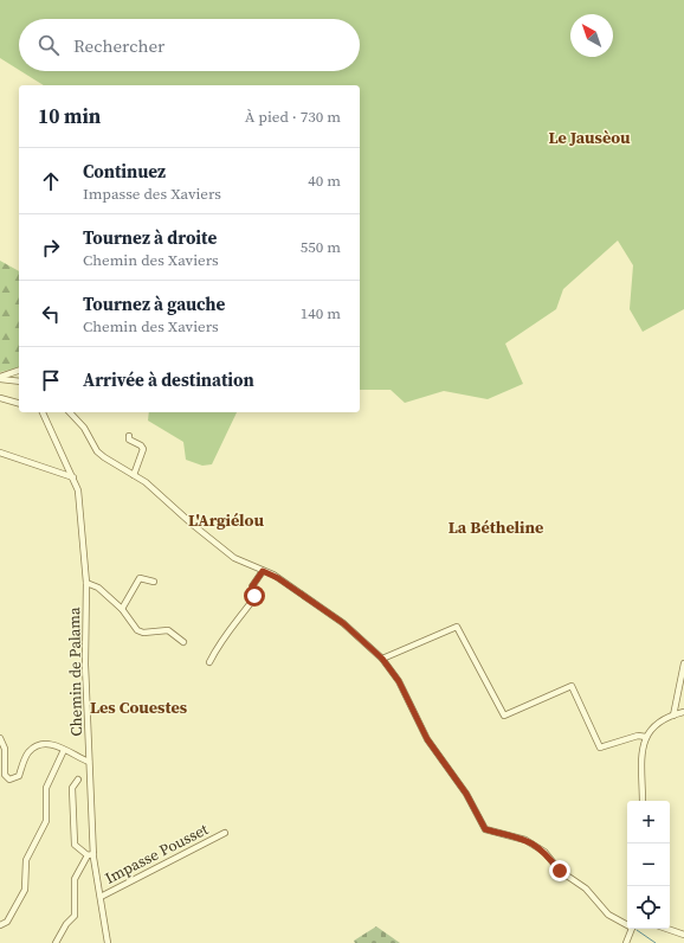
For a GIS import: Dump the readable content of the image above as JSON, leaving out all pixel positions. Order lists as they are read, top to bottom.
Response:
{
  "streets": {
    "street": ["Chemin de Palama", "Impasse Pousset"]
  },
  "crossings": [
    ["Chemin de Palama", "Impasse Pousset"]
  ],
  "districts": [
    "Le Jausèou",
    "L'Argiélou",
    "La Bétheline",
    "Les Couestes"
  ],
  "north": "top left",
  "page": {
    "search": "Rechercher",
    "heading": ["10 min", "À pied · 730 m"],
    "list": [
      ["Continuez", "Impasse des Xaviers", "40 m"],
      ["Tournez à droite", "Chemin des Xaviers", "550 m"],
      ["Tournez à gauche", "Chemin des Xaviers", "140 m"],
      "Arrivée à destination"
    ],
    "map_buttons": ["+", "−"]
  }
}
